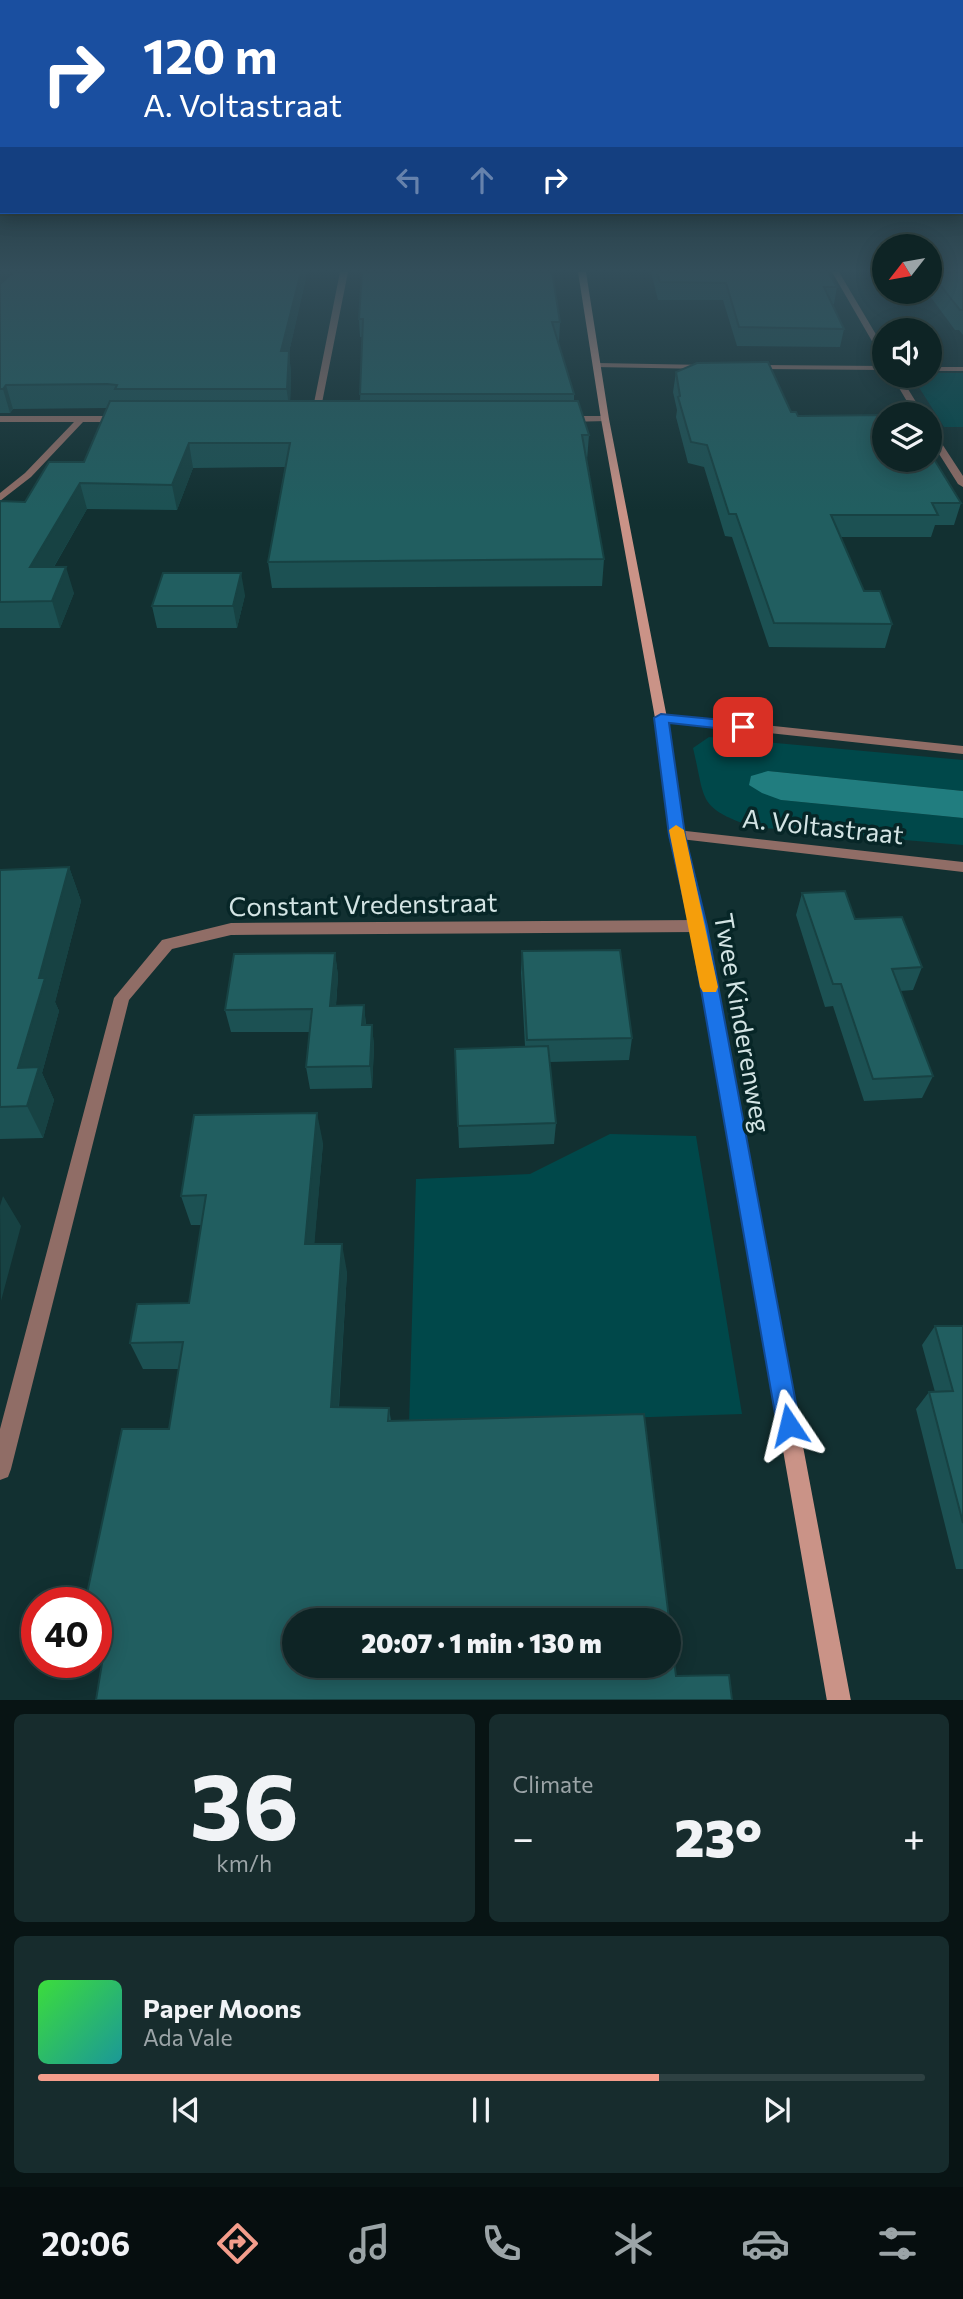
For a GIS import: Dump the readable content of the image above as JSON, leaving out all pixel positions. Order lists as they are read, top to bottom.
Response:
{
  "streets": {
    "street": ["A. Voltastraat", "Constant Vredenstraat", "Twee Kinderenweg"]
  },
  "crossings": [
    ["A. Voltastraat", "Twee Kinderenweg"],
    ["Constant Vredenstraat", "Twee Kinderenweg"]
  ],
  "north": "bottom left",
  "page": {
    "turn": ["120 m", "A. Voltastraat"],
    "limit": "40",
    "trip": "20:07 · 1 min · 130 m",
    "tile": [
      ["36", "km/h"],
      "Climate"
    ],
    "heat": ["−", "23°", "+"],
    "song": ["Paper Moons", "Ada Vale"],
    "tabs": "20:06"
  }
}
